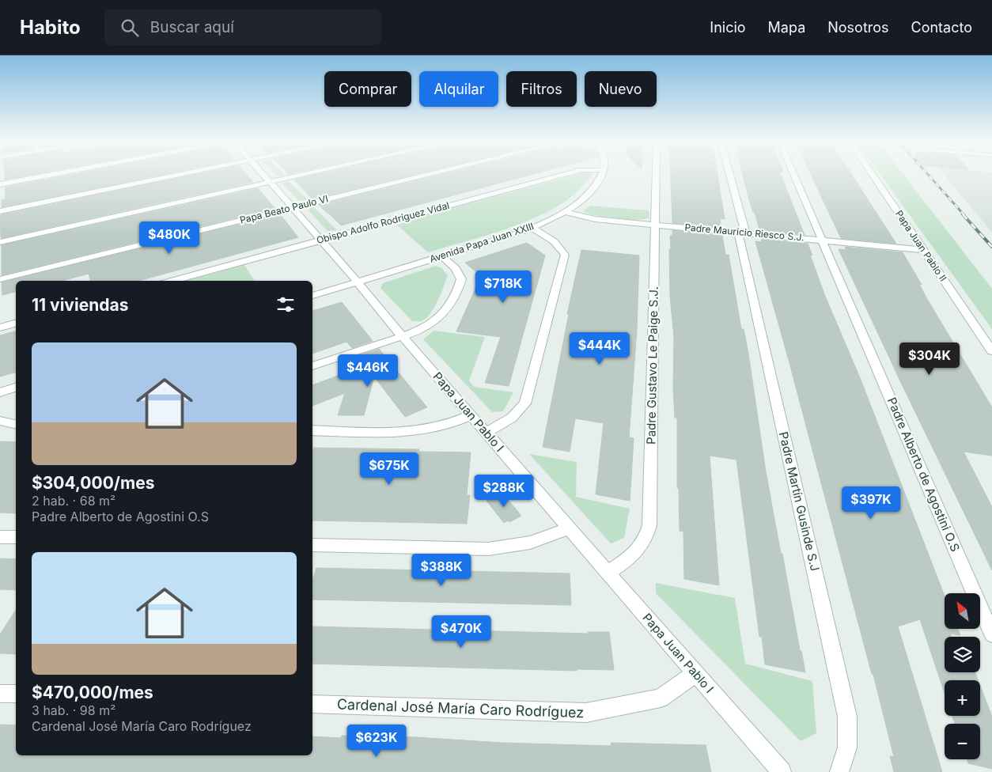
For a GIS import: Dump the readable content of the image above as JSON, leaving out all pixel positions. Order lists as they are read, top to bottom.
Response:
{
  "streets": {
    "street": [
      "Papa Beato Paulo VI",
      "Obispo Adolfo Rodríguez Vidal",
      "Padre Mauricio Riesco S.J.",
      "Avenida Papa Juan XXIII",
      "Papa Juan Pablo II",
      "Padre Gustavo Le Paige S.J.",
      "Papa Juan Pablo I",
      "Padre Alberto de Agostini O.S",
      "Padre Martín Gusinde S.J",
      "Cardenal José María Caro Rodríguez"
    ]
  },
  "crossings": [
    ["Papa Beato Paulo VI", "Papa Juan Pablo I"],
    ["Obispo Adolfo Rodríguez Vidal", "Papa Juan Pablo I"],
    ["Padre Mauricio Riesco S.J.", "Avenida Papa Juan XXIII"],
    ["Padre Mauricio Riesco S.J.", "Papa Juan Pablo II"],
    ["Padre Mauricio Riesco S.J.", "Padre Gustavo Le Paige S.J."],
    ["Padre Mauricio Riesco S.J.", "Padre Alberto de Agostini O.S"],
    ["Padre Mauricio Riesco S.J.", "Padre Martín Gusinde S.J"],
    ["Avenida Papa Juan XXIII", "Papa Juan Pablo I"],
    ["Padre Gustavo Le Paige S.J.", "Papa Juan Pablo I"],
    ["Papa Juan Pablo I", "Cardenal José María Caro Rodríguez"]
  ],
  "north": "top left",
  "page": {
    "header": "Habito",
    "search": "Buscar aquí",
    "nav": [
      "Inicio",
      "Mapa",
      "Nosotros",
      "Contacto"
    ],
    "chip": [
      "Comprar",
      "Alquilar",
      "Filtros",
      "Nuevo"
    ],
    "price": [
      "$480K",
      "$718K",
      "$444K",
      "$304K",
      "$446K",
      "$675K",
      "$288K",
      "$397K",
      "$388K",
      "$470K",
      "$623K"
    ],
    "heading": "11 viviendas",
    "list": [
      {
        "name": "$304,000/mes",
        "note": "2 hab. · 68 m² · Padre Alberto de Agostini O.S"
      },
      {
        "name": "$470,000/mes",
        "note": "3 hab. · 98 m² · Cardenal José María Caro Rodríguez"
      }
    ],
    "map_buttons": ["+", "−"]
  }
}
